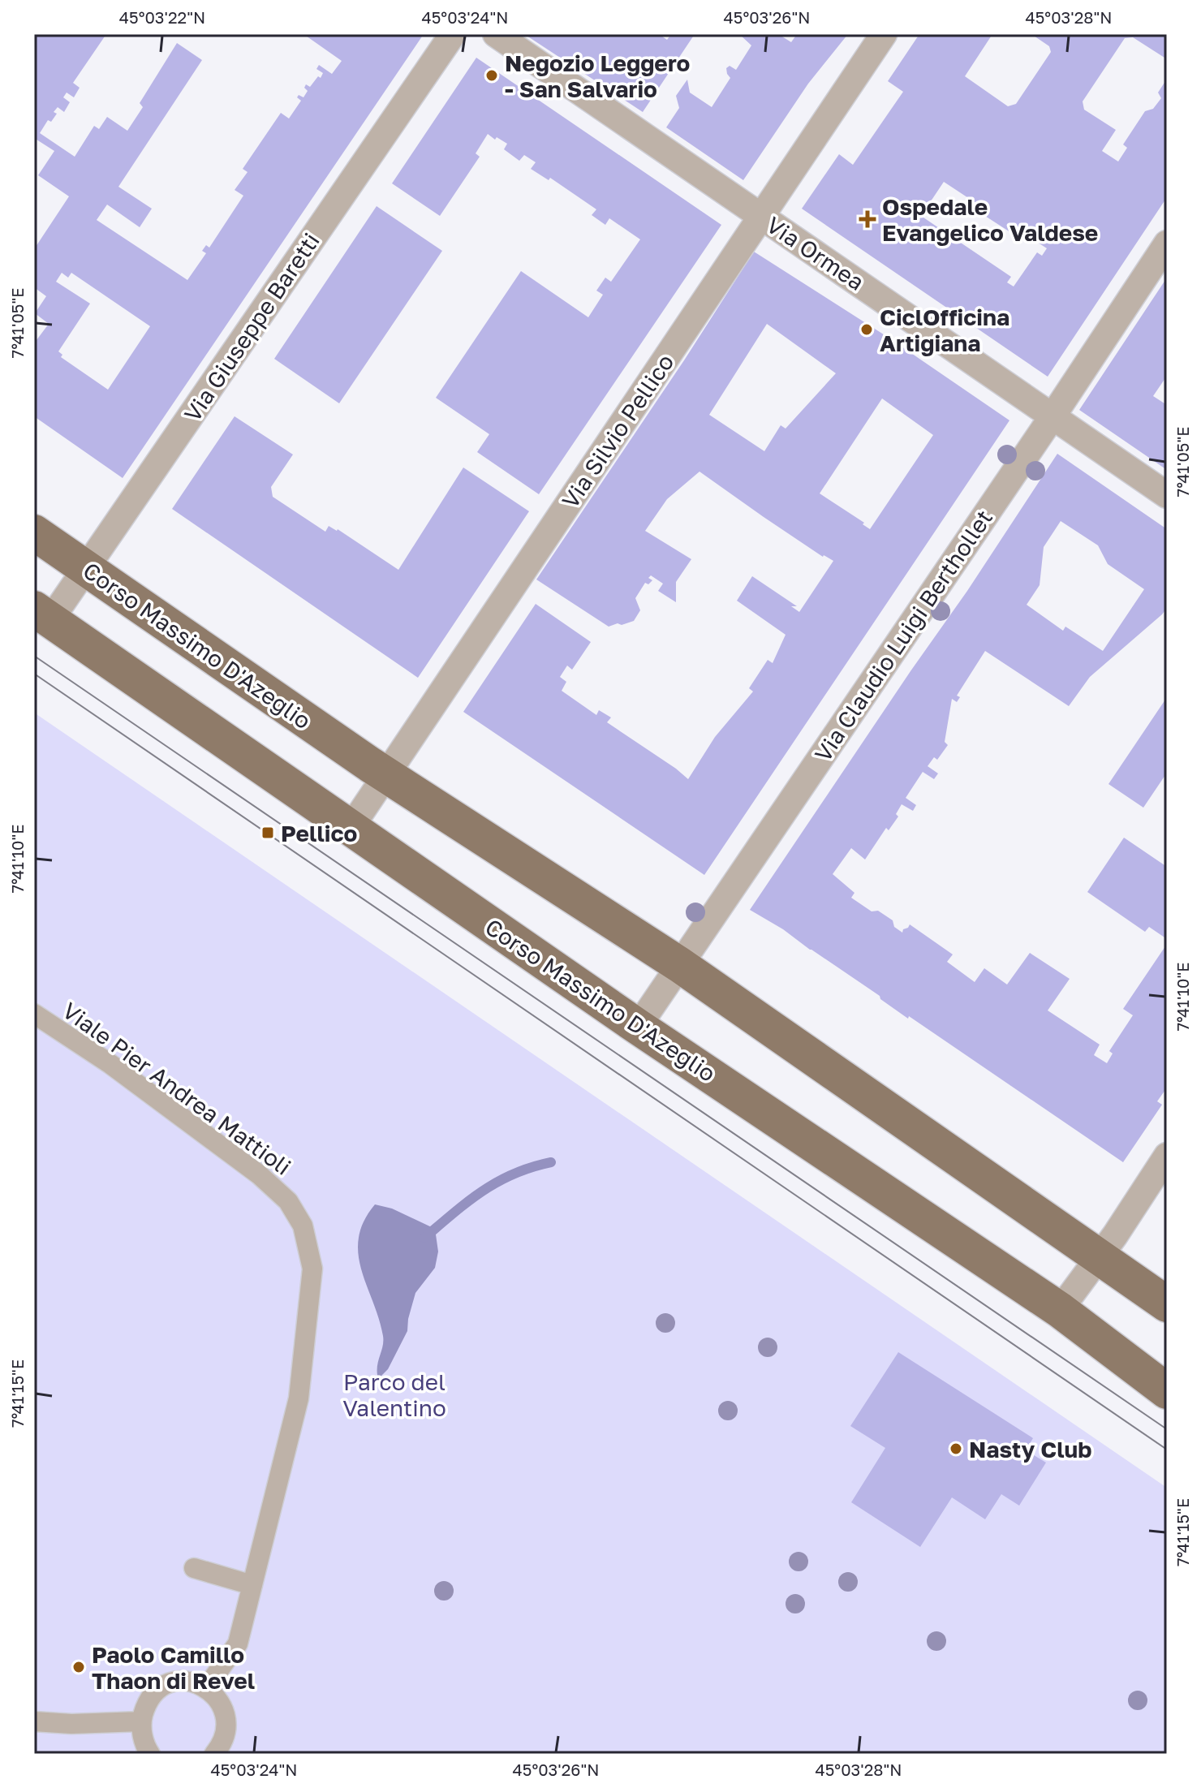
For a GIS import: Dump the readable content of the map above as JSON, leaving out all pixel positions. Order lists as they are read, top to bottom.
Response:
{
  "streets": {
    "main road": ["Corso Massimo D'Azeglio"],
    "street": [
      "Via Ormea",
      "Via Giuseppe Baretti",
      "Via Silvio Pellico",
      "Via Claudio Luigi Berthollet",
      "Viale Pier Andrea Mattioli"
    ]
  },
  "crossings": [
    ["Via Ormea", "Via Silvio Pellico"],
    ["Via Ormea", "Via Claudio Luigi Berthollet"],
    ["Via Giuseppe Baretti", "Corso Massimo D'Azeglio"],
    ["Via Silvio Pellico", "Corso Massimo D'Azeglio"],
    ["Via Claudio Luigi Berthollet", "Corso Massimo D'Azeglio"]
  ],
  "parks": ["Parco del Valentino"],
  "places": {
    "other": [
      "Negozio Leggero - San Salvario",
      "CiclOfficina Artigiana",
      "Nasty Club",
      "Paolo Camillo Thaon di Revel"
    ],
    "health": ["Ospedale Evangelico Valdese"],
    "transit": ["Pellico"]
  },
  "coordinates": [
    "45°03'22\"N",
    "45°03'24\"N",
    "45°03'26\"N",
    "45°03'28\"N",
    "7°41'05\"E",
    "7°41'10\"E",
    "7°41'15\"E"
  ]
}
